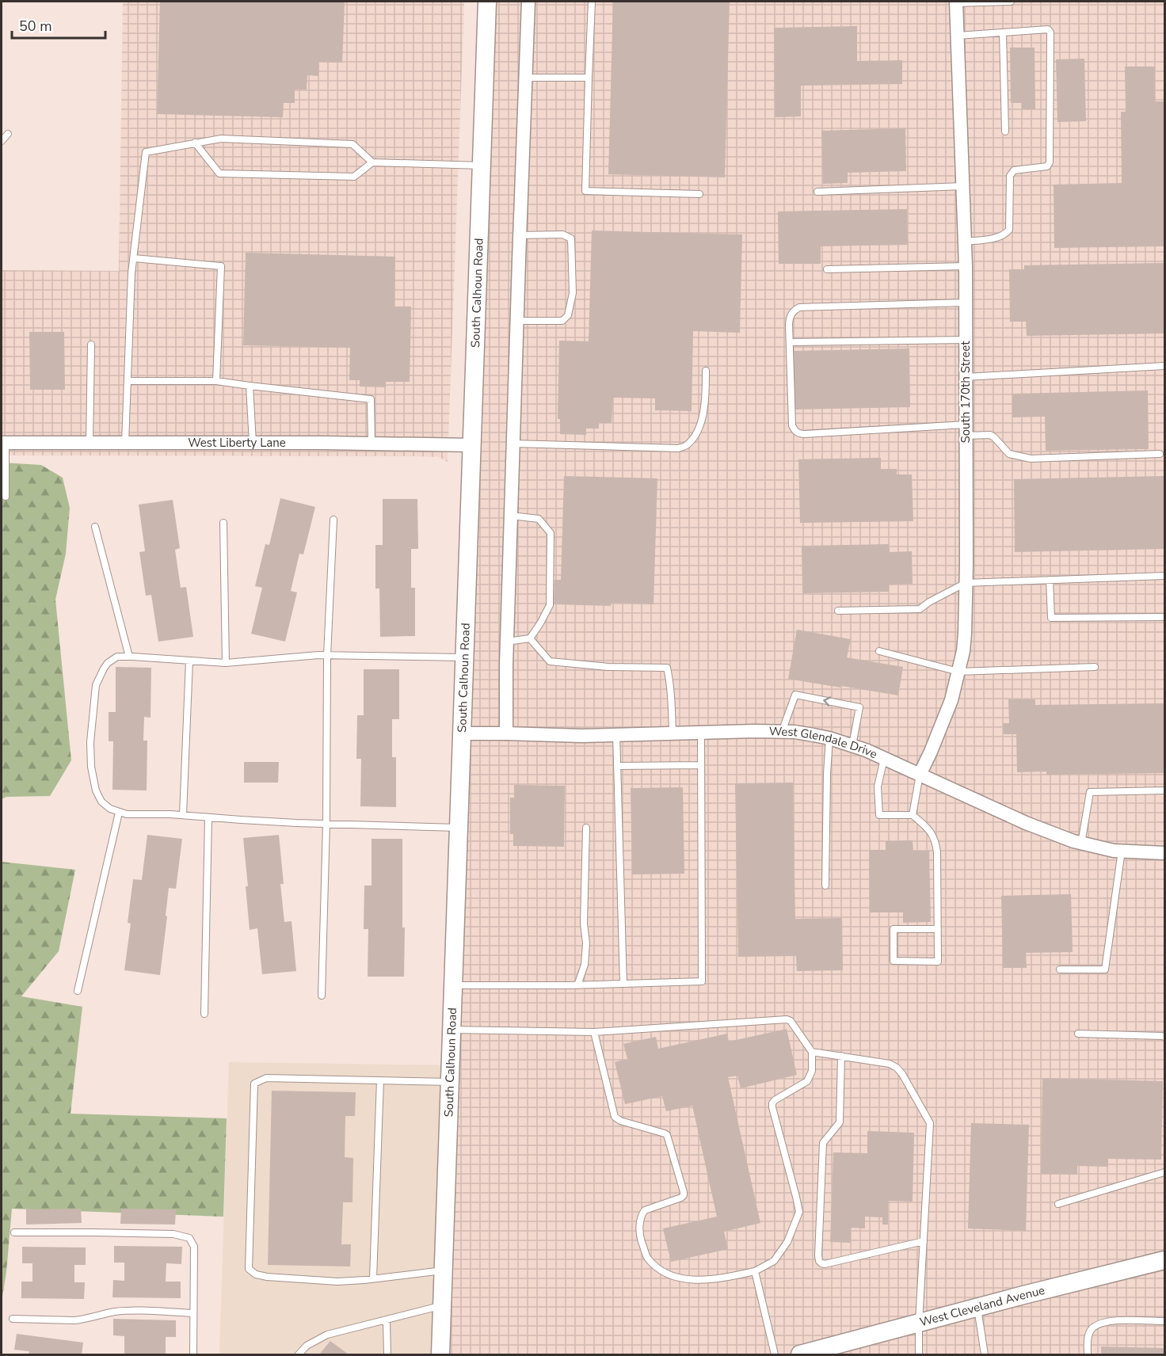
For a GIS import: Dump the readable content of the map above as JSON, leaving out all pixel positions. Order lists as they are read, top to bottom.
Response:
{
  "streets": {
    "street": [
      "South Calhoun Road",
      "South 170th Street",
      "West Liberty Lane",
      "West Glendale Drive",
      "West Cleveland Avenue"
    ]
  },
  "crossings": [
    ["South Calhoun Road", "West Liberty Lane"],
    ["South Calhoun Road", "West Glendale Drive"],
    ["South 170th Street", "West Glendale Drive"]
  ],
  "scale_bar": "50 m"
}
